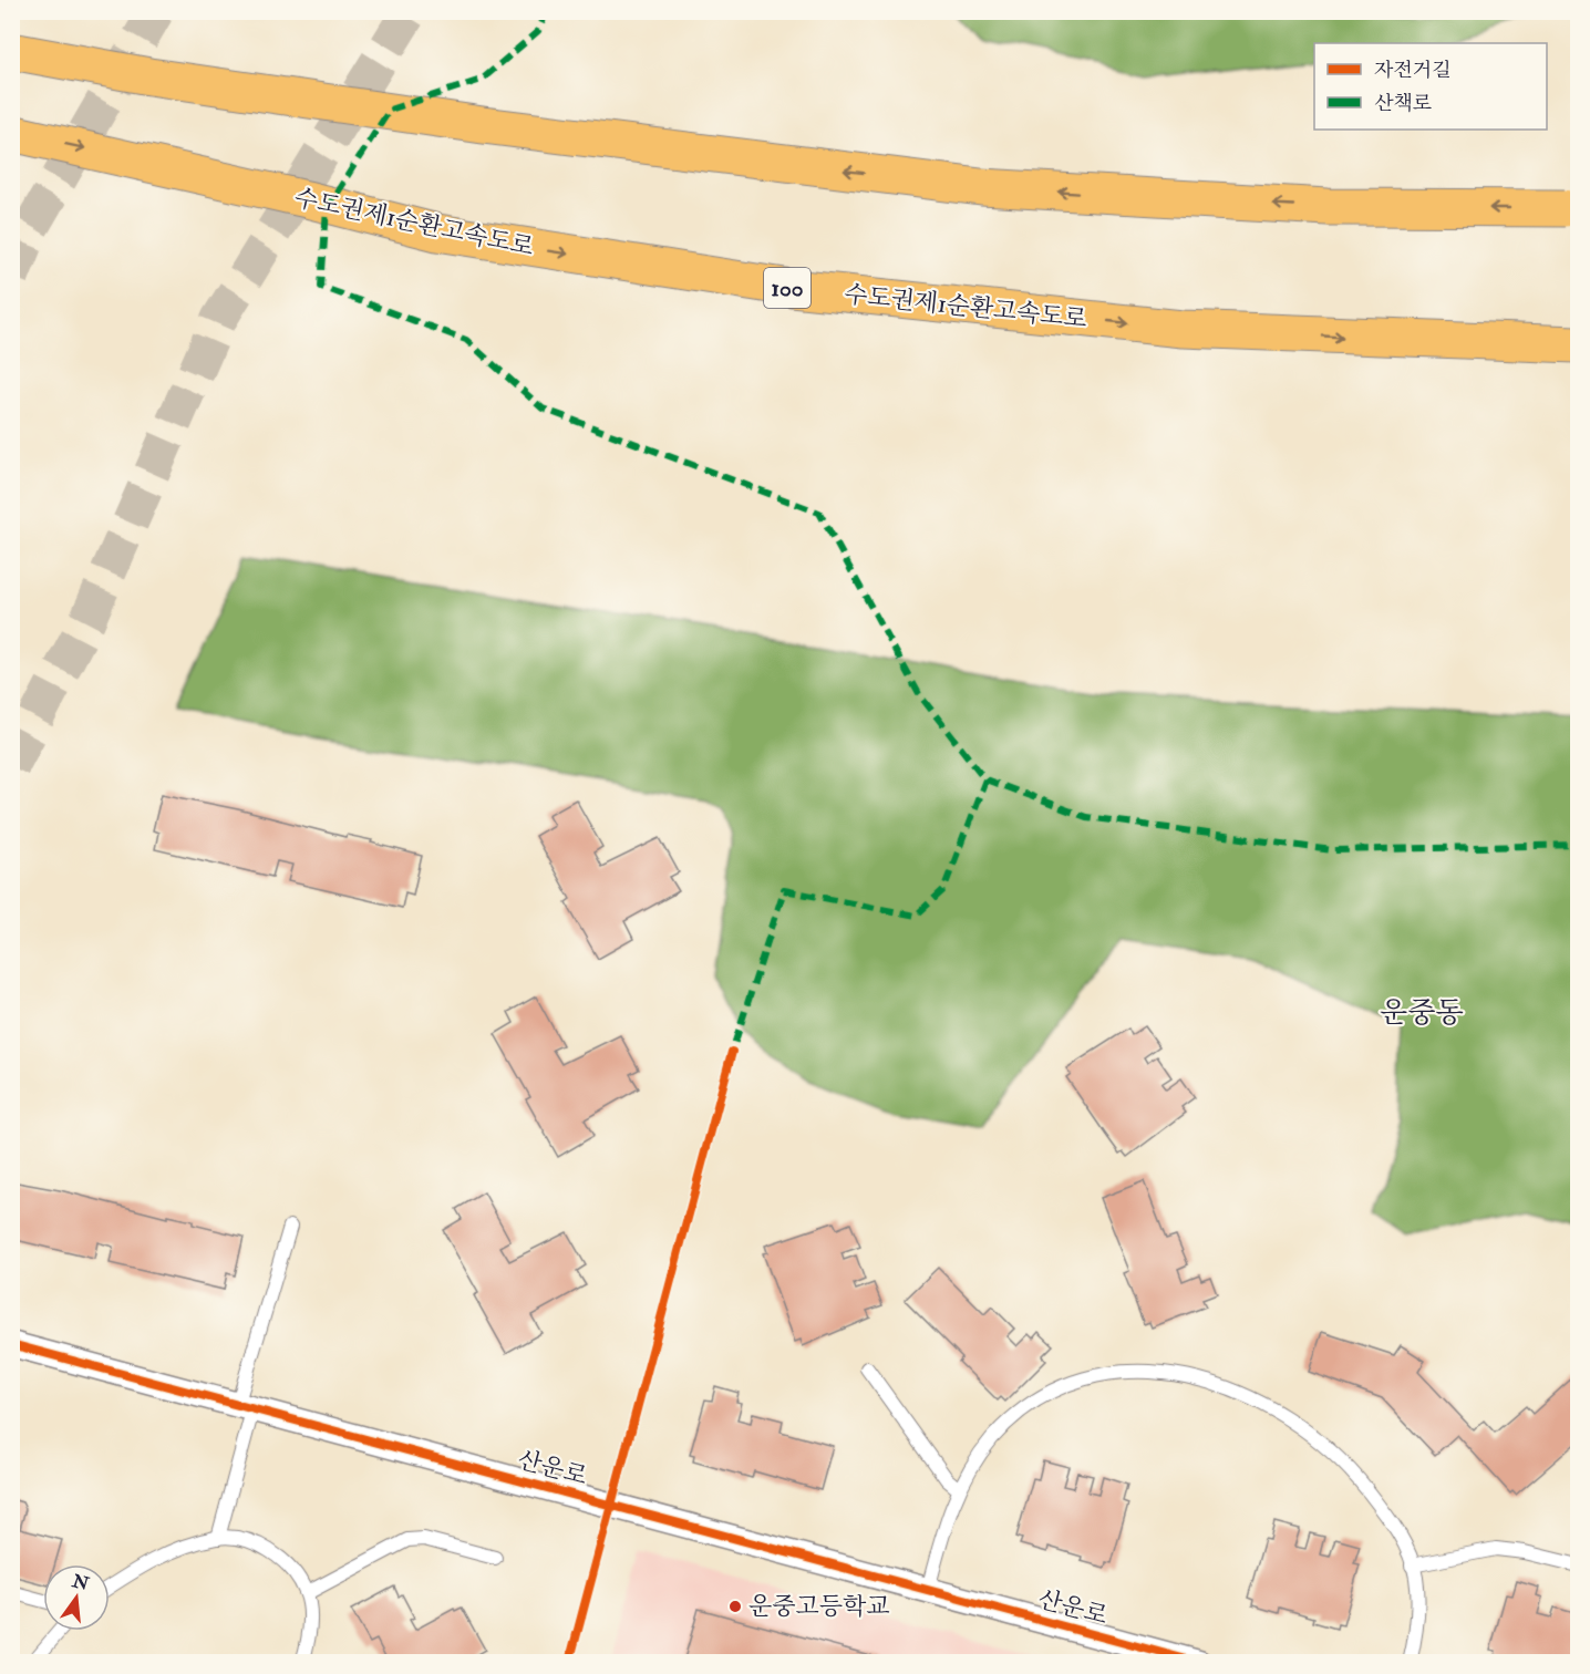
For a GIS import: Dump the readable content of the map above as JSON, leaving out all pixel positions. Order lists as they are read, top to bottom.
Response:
{
  "streets": {
    "highway": ["수도권제1순환고속도로", "100"],
    "street": ["산운로"]
  },
  "districts": ["운중동"],
  "places": ["운중고등학교"],
  "legend": ["자전거길", "산책로"],
  "north": "top"
}
